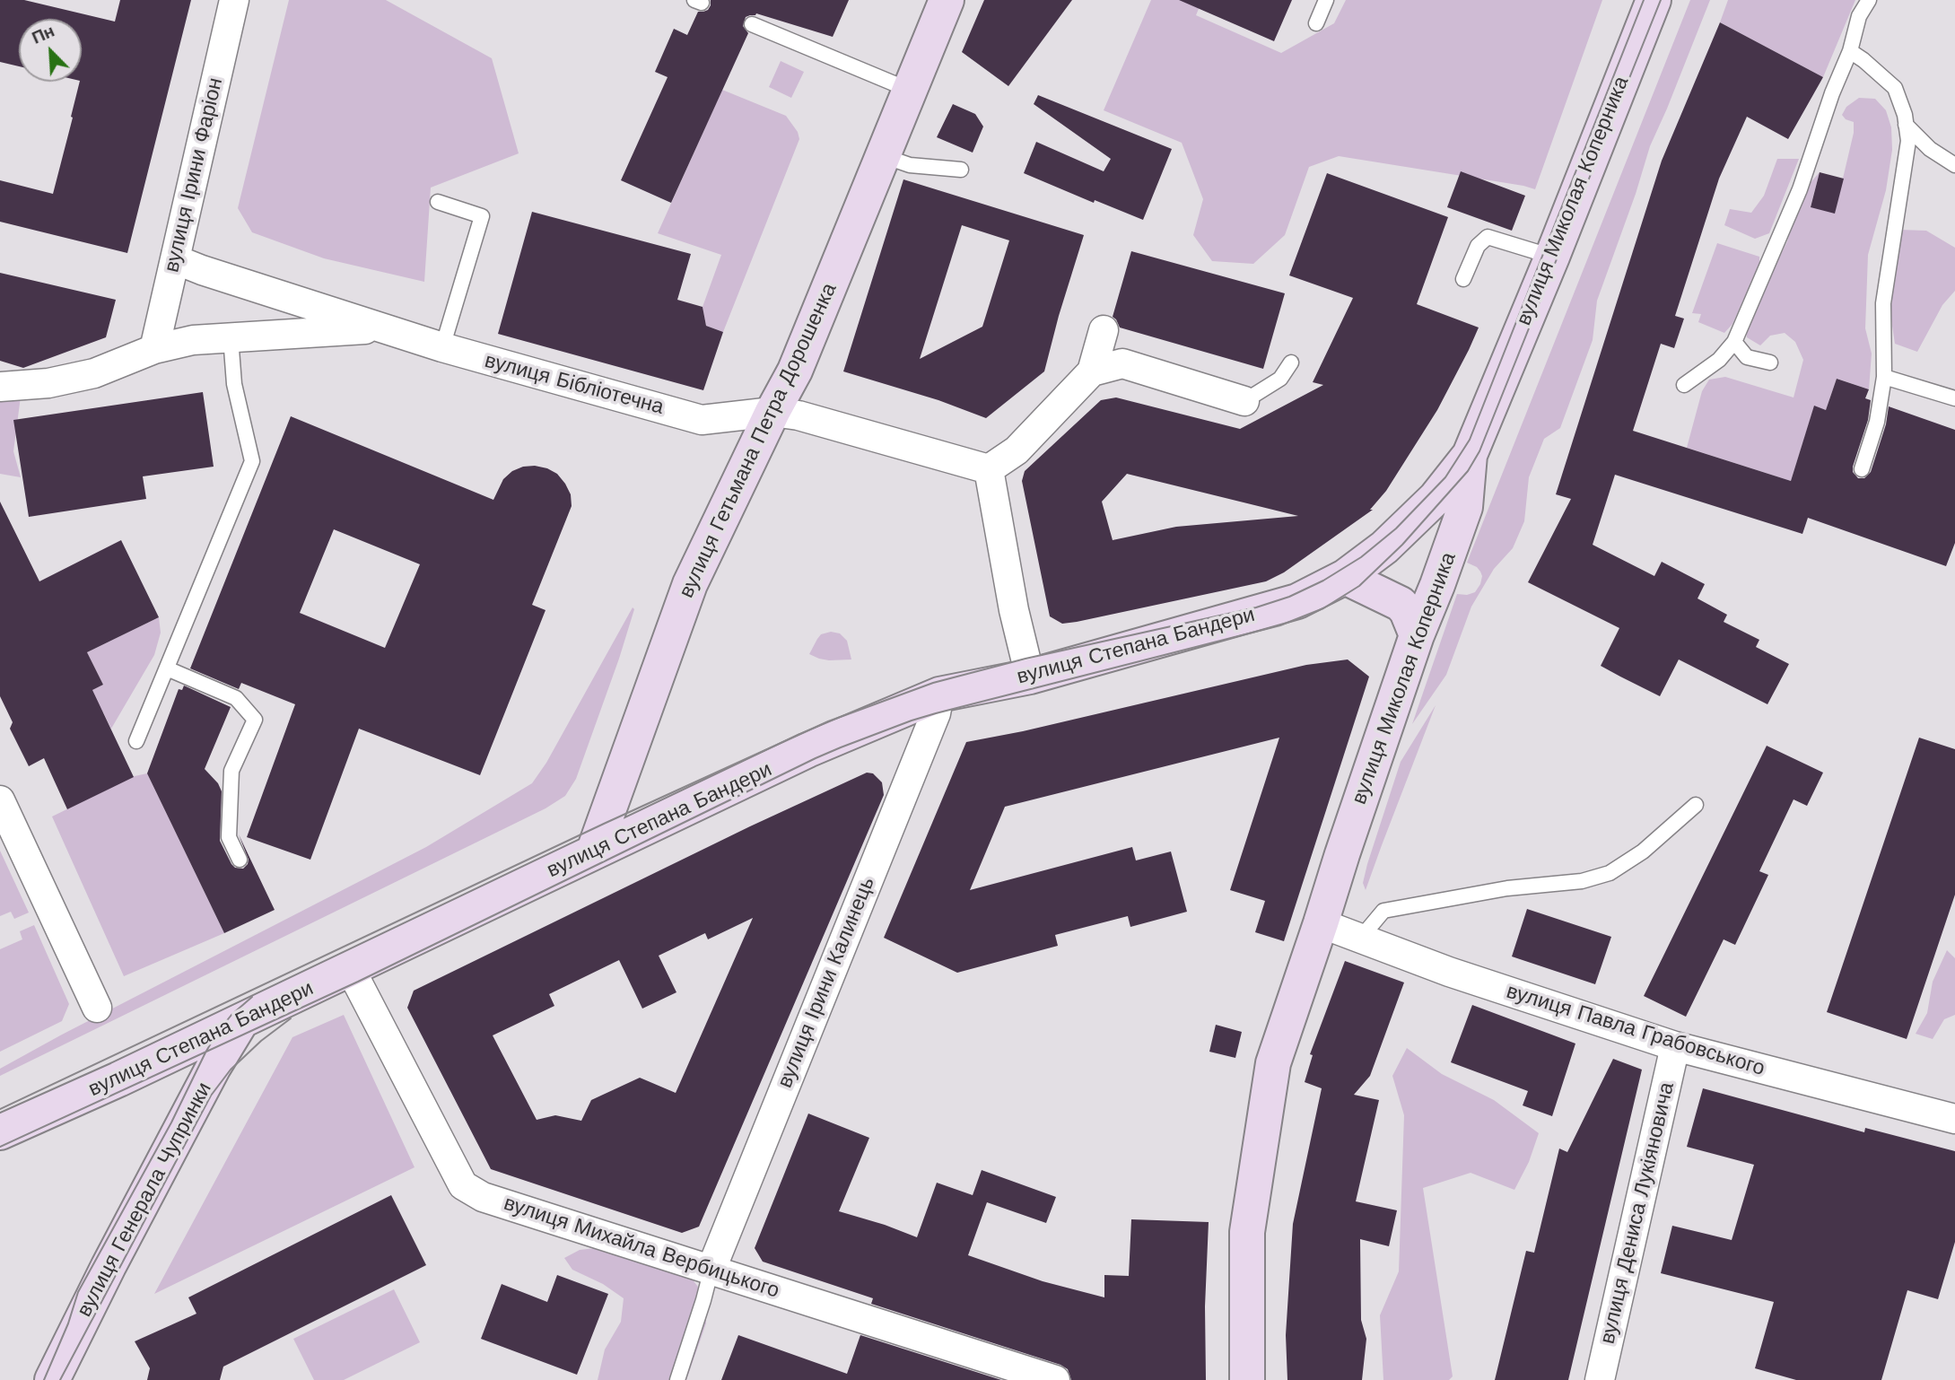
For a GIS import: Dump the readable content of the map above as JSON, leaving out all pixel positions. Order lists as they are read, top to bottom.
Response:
{
  "streets": {
    "main road": [
      "вулиця Миколая Коперника",
      "вулиця Гетьмана Петра Дорошенка",
      "вулиця Степана Бандери",
      "вулиця Генерала Чупринки"
    ],
    "street": [
      "вулиця Ірини Фаріон",
      "вулиця Бібліотечна",
      "вулиця Ірини Калинець",
      "вулиця Павла Грабовського",
      "вулиця Дениса Лукіяновича",
      "вулиця Михайла Вербицького"
    ]
  },
  "crossings": [
    ["вулиця Ірини Фаріон", "вулиця Бібліотечна"],
    ["вулиця Миколая Коперника", "вулиця Степана Бандери"],
    ["вулиця Миколая Коперника", "вулиця Павла Грабовського"],
    ["вулиця Бібліотечна", "вулиця Гетьмана Петра Дорошенка"],
    ["вулиця Гетьмана Петра Дорошенка", "вулиця Степана Бандери"],
    ["вулиця Степана Бандери", "вулиця Ірини Калинець"],
    ["вулиця Степана Бандери", "вулиця Генерала Чупринки"],
    ["вулиця Степана Бандери", "вулиця Михайла Вербицького"],
    ["вулиця Ірини Калинець", "вулиця Михайла Вербицького"],
    ["вулиця Павла Грабовського", "вулиця Дениса Лукіяновича"]
  ],
  "north": "top left"
}
